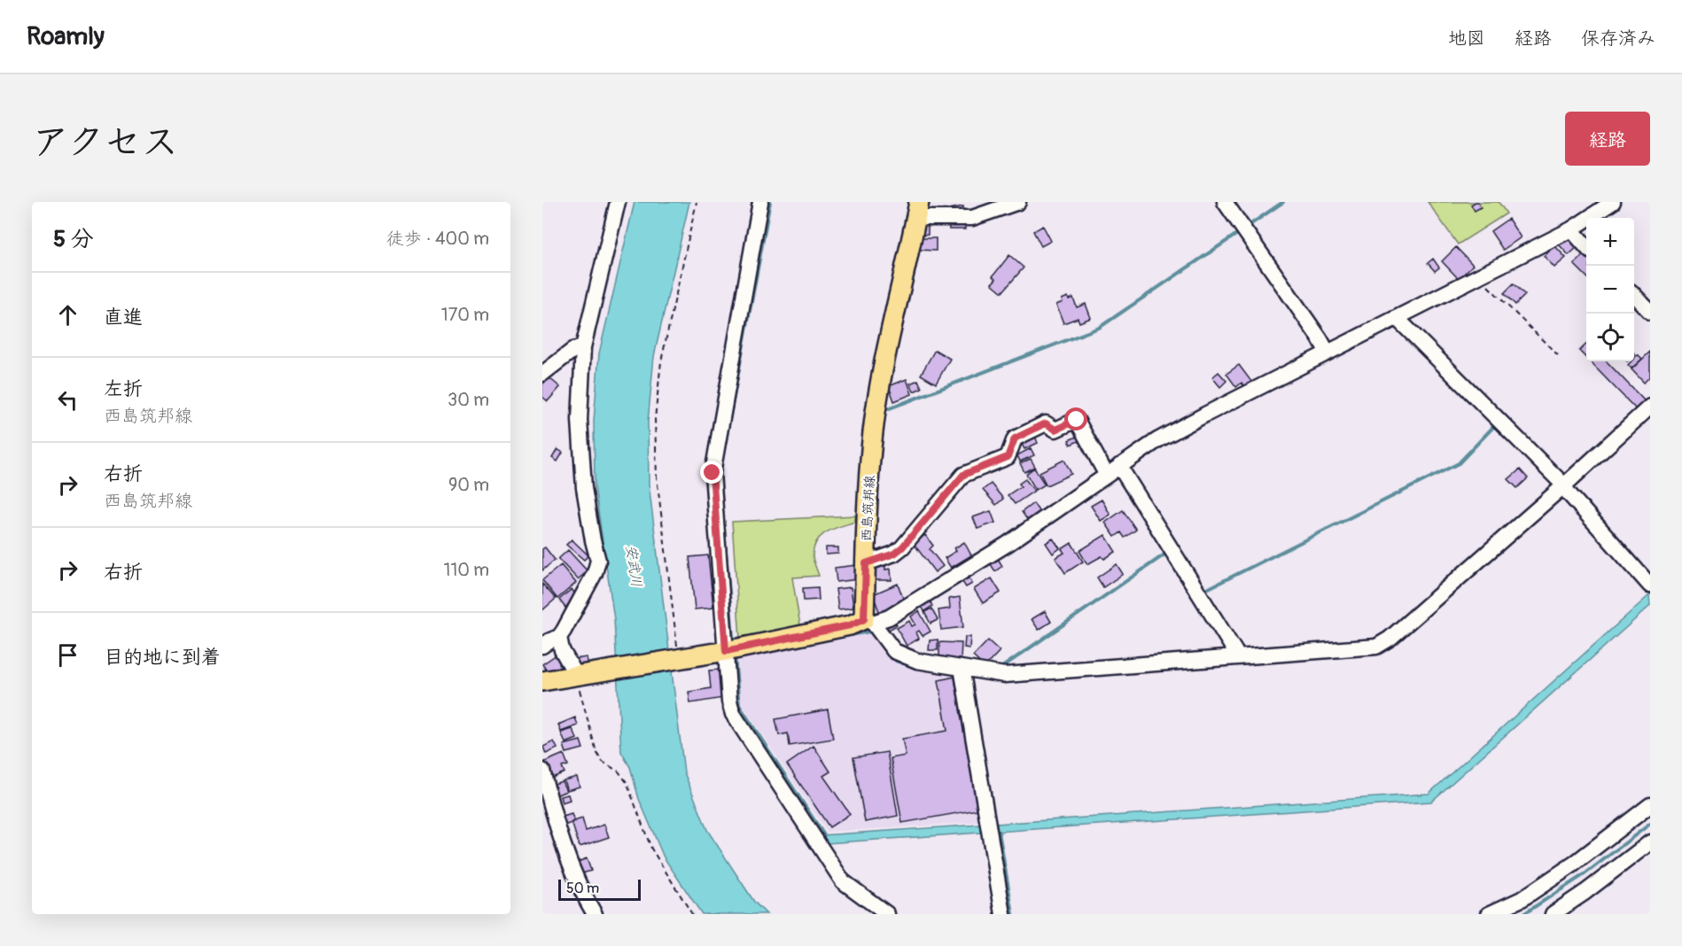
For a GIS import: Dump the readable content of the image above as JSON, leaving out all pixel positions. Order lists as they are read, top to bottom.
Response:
{
  "streets": {
    "main road": ["西島筑邦線"]
  },
  "water": ["安武川"],
  "scale_bar": "50 m",
  "page": {
    "header": "Roamly",
    "nav": ["地図", "経路", "保存済み"],
    "title": "アクセス",
    "buttons": "経路",
    "heading": ["5 分", "徒歩 · 400 m"],
    "map_buttons": ["+", "−"],
    "list": [
      ["直進", "170 m"],
      ["左折", "西島筑邦線", "30 m"],
      ["右折", "西島筑邦線", "90 m"],
      ["右折", "110 m"],
      "目的地に到着"
    ],
    "scale": "50 m"
  }
}
